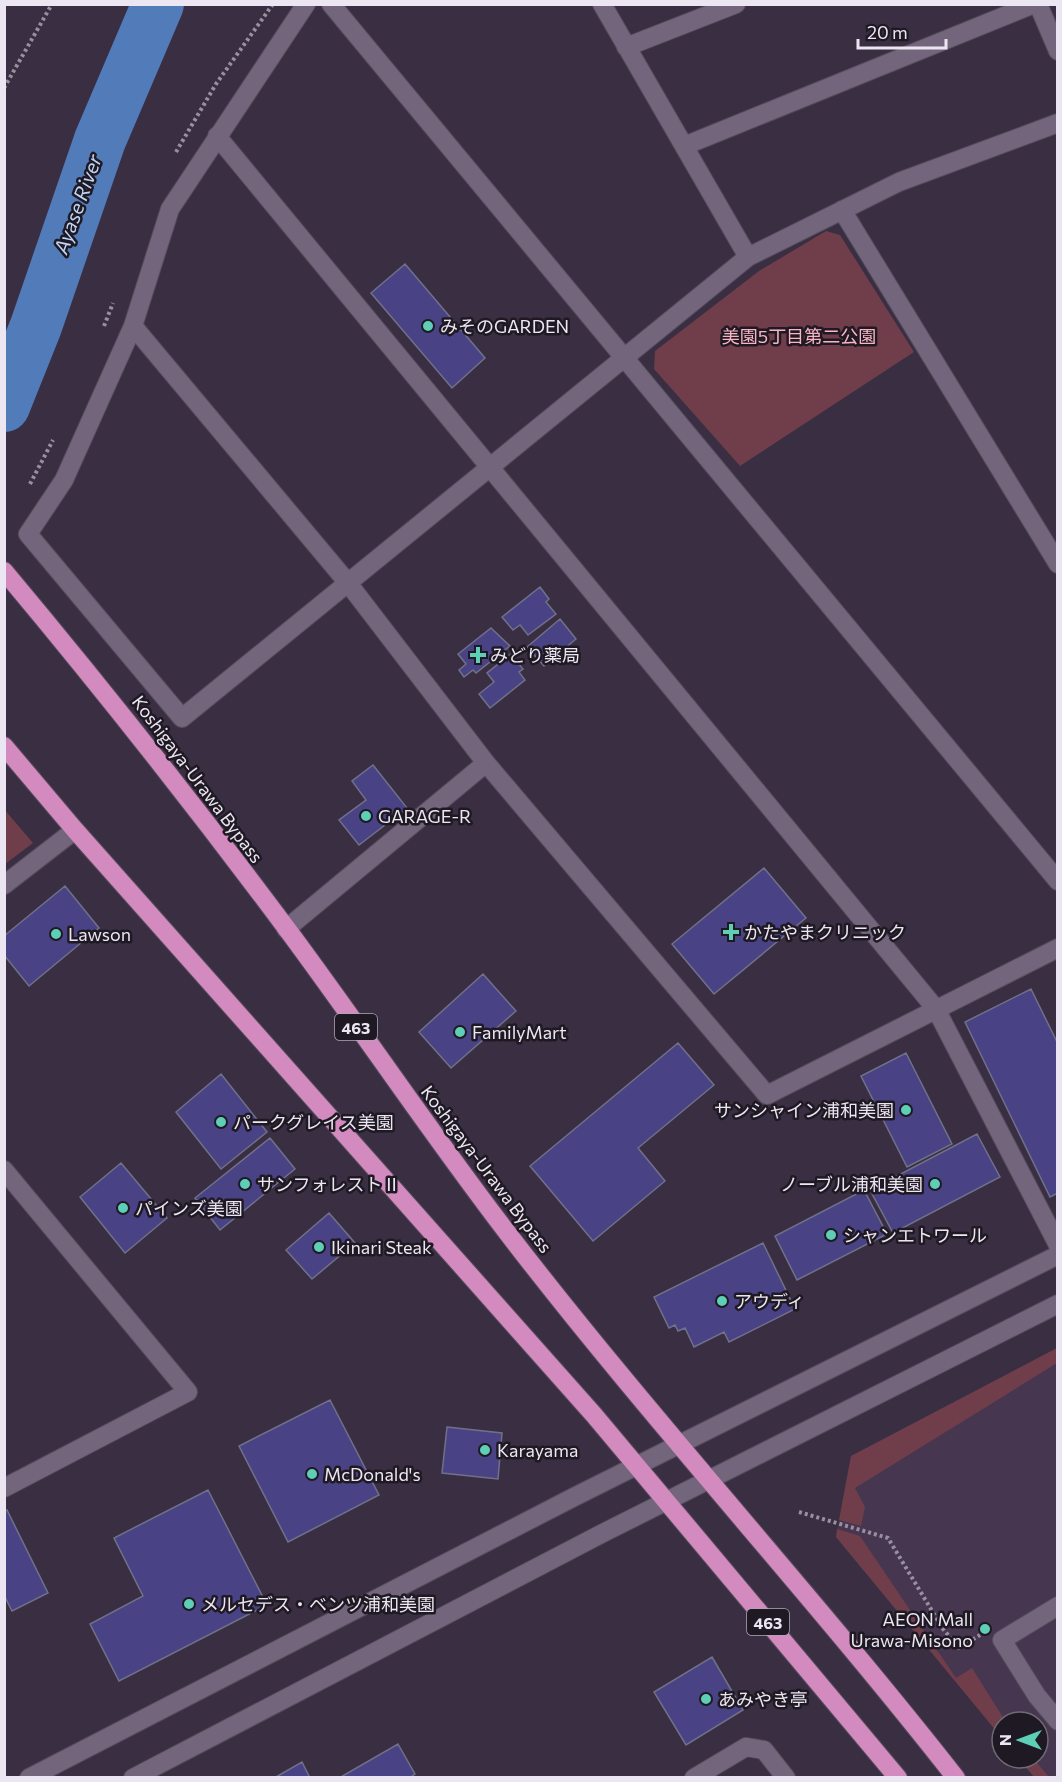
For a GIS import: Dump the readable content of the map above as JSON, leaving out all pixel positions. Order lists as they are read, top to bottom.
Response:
{
  "streets": {
    "highway": ["Koshigaya-Urawa Bypass", "463"]
  },
  "water": ["Ayase River"],
  "parks": ["美園5丁目第二公園"],
  "places": {
    "other": [
      "みそのGARDEN",
      "GARAGE-R",
      "Lawson",
      "FamilyMart",
      "サンシャイン浦和美園",
      "パークグレイス美園",
      "サンフォレストⅡ",
      "ノーブル浦和美園",
      "パインズ美園",
      "シャンエトワール",
      "Ikinari Steak",
      "アウディ",
      "Karayama",
      "McDonald's",
      "メルセデス・ベンツ浦和美園",
      "AEON Mall Urawa-Misono",
      "あみやき亭"
    ],
    "health": ["みどり薬局", "かたやまクリニック"]
  },
  "scale_bar": "20 m",
  "north": "left"
}
